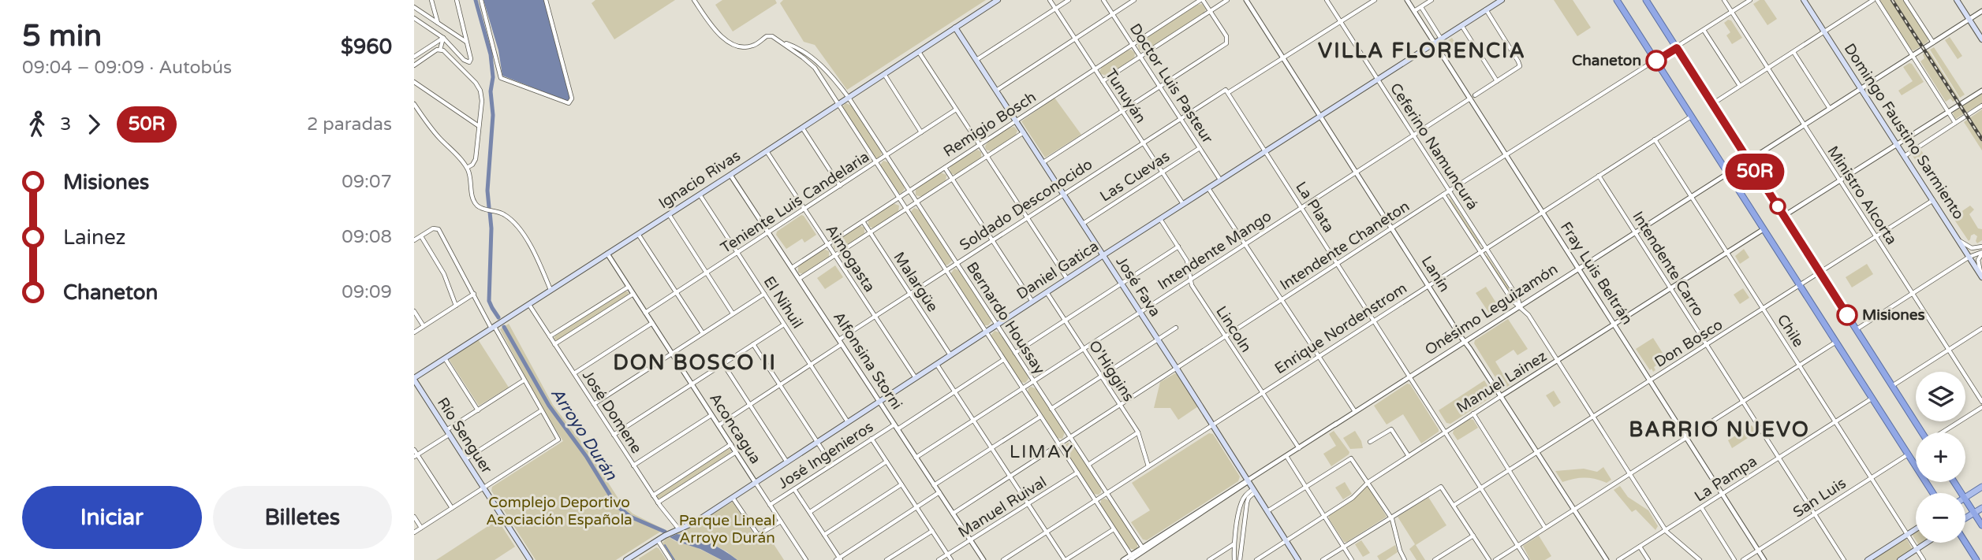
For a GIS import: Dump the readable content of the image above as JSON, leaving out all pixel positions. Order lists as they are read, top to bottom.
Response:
{
  "streets": {
    "main road": [
      "Domingo Faustino Sarmiento",
      "Ignacio Rivas",
      "Daniel Gatica",
      "José Fava",
      "Río Senguer"
    ],
    "street": [
      "Doctor Luis Pasteur",
      "Tunuyán",
      "Remigio Bosch",
      "Ceferino Namuncurá",
      "Las Cuevas",
      "Ministro Alcorta",
      "Teniente Luis Candelaria",
      "Soldado Desconocido",
      "La Plata",
      "Intendente Chaneton",
      "Intendente Mango",
      "Aimogasta",
      "Intendente Carro",
      "Fray Luis Beltrán",
      "Lanín",
      "Malargüe",
      "El Nihuil",
      "Onésimo Leguizamón",
      "Bernardo Houssay",
      "Enrique Nordenstrom",
      "Lincoln",
      "Chile",
      "Don Bosco",
      "Alfonsina Storni",
      "O'Higgins",
      "Manuel Lainez",
      "José Domene",
      "Aconcagua",
      "José Ingenieros",
      "La Pampa",
      "San Luis",
      "Manuel Ruival"
    ]
  },
  "crossings": [
    ["Doctor Luis Pasteur", "Remigio Bosch"],
    ["Doctor Luis Pasteur", "Las Cuevas"],
    ["Doctor Luis Pasteur", "Soldado Desconocido"],
    ["Doctor Luis Pasteur", "Daniel Gatica"],
    ["Tunuyán", "Remigio Bosch"],
    ["Tunuyán", "Las Cuevas"],
    ["Tunuyán", "Soldado Desconocido"],
    ["Tunuyán", "Daniel Gatica"],
    ["Remigio Bosch", "Aimogasta"],
    ["Remigio Bosch", "Malargüe"],
    ["Remigio Bosch", "José Fava"],
    ["Remigio Bosch", "Bernardo Houssay"],
    ["Remigio Bosch", "Alfonsina Storni"],
    ["Domingo Faustino Sarmiento", "Don Bosco"],
    ["Ceferino Namuncurá", "Soldado Desconocido"],
    ["Ceferino Namuncurá", "Intendente Chaneton"],
    ["Ceferino Namuncurá", "Intendente Mango"],
    ["Ceferino Namuncurá", "Daniel Gatica"],
    ["Ceferino Namuncurá", "Onésimo Leguizamón"],
    ["Ceferino Namuncurá", "Enrique Nordenstrom"],
    ["Ceferino Namuncurá", "Don Bosco"],
    ["Ceferino Namuncurá", "Manuel Lainez"],
    ["Ceferino Namuncurá", "La Pampa"],
    ["Las Cuevas", "José Fava"],
    ["Ignacio Rivas", "Aimogasta"],
    ["Ignacio Rivas", "José Fava"],
    ["Ignacio Rivas", "El Nihuil"],
    ["Ignacio Rivas", "Bernardo Houssay"],
    ["Ignacio Rivas", "Alfonsina Storni"],
    ["Ignacio Rivas", "José Domene"],
    ["Ignacio Rivas", "Aconcagua"],
    ["Ignacio Rivas", "Río Senguer"],
    ["Ministro Alcorta", "Intendente Chaneton"],
    ["Ministro Alcorta", "Don Bosco"],
    ["Teniente Luis Candelaria", "Aimogasta"],
    ["Teniente Luis Candelaria", "El Nihuil"],
    ["Teniente Luis Candelaria", "Bernardo Houssay"],
    ["Teniente Luis Candelaria", "Alfonsina Storni"],
    ["Teniente Luis Candelaria", "Aconcagua"],
    ["Soldado Desconocido", "La Plata"],
    ["Soldado Desconocido", "Aimogasta"],
    ["Soldado Desconocido", "Lanín"],
    ["Soldado Desconocido", "Malargüe"],
    ["Soldado Desconocido", "José Fava"],
    ["Soldado Desconocido", "El Nihuil"],
    ["Soldado Desconocido", "Bernardo Houssay"],
    ["Soldado Desconocido", "Alfonsina Storni"],
    ["Soldado Desconocido", "Aconcagua"],
    ["La Plata", "Intendente Chaneton"],
    ["La Plata", "Intendente Mango"],
    ["La Plata", "Daniel Gatica"],
    ["La Plata", "Onésimo Leguizamón"],
    ["La Plata", "Enrique Nordenstrom"],
    ["La Plata", "Don Bosco"],
    ["La Plata", "Manuel Lainez"],
    ["Intendente Chaneton", "Fray Luis Beltrán"],
    ["Intendente Chaneton", "Lanín"],
    ["Intendente Chaneton", "José Fava"],
    ["Intendente Chaneton", "Bernardo Houssay"],
    ["Intendente Chaneton", "Lincoln"],
    ["Intendente Chaneton", "Alfonsina Storni"],
    ["Intendente Chaneton", "O'Higgins"],
    ["Intendente Mango", "Fray Luis Beltrán"],
    ["Intendente Mango", "Lanín"],
    ["Intendente Mango", "José Fava"],
    ["Intendente Mango", "Bernardo Houssay"],
    ["Intendente Mango", "Lincoln"],
    ["Intendente Mango", "Alfonsina Storni"],
    ["Intendente Mango", "O'Higgins"],
    ["Aimogasta", "Daniel Gatica"],
    ["Intendente Carro", "Onésimo Leguizamón"],
    ["Intendente Carro", "Enrique Nordenstrom"],
    ["Intendente Carro", "Don Bosco"],
    ["Intendente Carro", "Manuel Lainez"],
    ["Intendente Carro", "La Pampa"],
    ["Intendente Carro", "San Luis"],
    ["Daniel Gatica", "Fray Luis Beltrán"],
    ["Daniel Gatica", "Lanín"],
    ["Daniel Gatica", "Malargüe"],
    ["Daniel Gatica", "José Fava"],
    ["Daniel Gatica", "El Nihuil"],
    ["Daniel Gatica", "Bernardo Houssay"],
    ["Daniel Gatica", "Lincoln"],
    ["Daniel Gatica", "Alfonsina Storni"],
    ["Daniel Gatica", "O'Higgins"],
    ["Daniel Gatica", "José Domene"],
    ["Daniel Gatica", "Aconcagua"],
    ["Fray Luis Beltrán", "Onésimo Leguizamón"],
    ["Fray Luis Beltrán", "Enrique Nordenstrom"],
    ["Fray Luis Beltrán", "Don Bosco"],
    ["Fray Luis Beltrán", "Manuel Lainez"],
    ["Fray Luis Beltrán", "La Pampa"],
    ["Fray Luis Beltrán", "San Luis"],
    ["Lanín", "Onésimo Leguizamón"],
    ["Lanín", "Enrique Nordenstrom"],
    ["Lanín", "Don Bosco"],
    ["Lanín", "Manuel Lainez"],
    ["José Fava", "Onésimo Leguizamón"],
    ["José Fava", "Enrique Nordenstrom"],
    ["José Fava", "Manuel Lainez"],
    ["Onésimo Leguizamón", "Bernardo Houssay"],
    ["Onésimo Leguizamón", "Lincoln"],
    ["Onésimo Leguizamón", "Chile"],
    ["Bernardo Houssay", "Enrique Nordenstrom"],
    ["Bernardo Houssay", "José Ingenieros"],
    ["Bernardo Houssay", "Manuel Ruival"],
    ["Enrique Nordenstrom", "Lincoln"],
    ["Enrique Nordenstrom", "Chile"],
    ["Enrique Nordenstrom", "O'Higgins"],
    ["Chile", "Don Bosco"],
    ["Chile", "Manuel Lainez"],
    ["Chile", "La Pampa"],
    ["Chile", "San Luis"],
    ["Alfonsina Storni", "José Ingenieros"],
    ["Alfonsina Storni", "Manuel Ruival"],
    ["Aconcagua", "José Ingenieros"]
  ],
  "districts": [
    "VILLA FLORENCIA",
    "DON BOSCO II",
    "BARRIO NUEVO",
    "LIMAY"
  ],
  "water": ["Arroyo Durán"],
  "parks": ["Complejo Deportivo Asociación Española", "Parque Lineal Arroyo Durán"],
  "places": ["Chaneton", "Misiones"],
  "lines": ["bus line 50R"],
  "page": {
    "heading": ["5 min", "09:04 – 09:09 · Autobús", "$960"],
    "on_map": "50R",
    "legs": ["3", "50R", "2 paradas"],
    "list": [
      {
        "name": "Misiones",
        "value": "09:07"
      },
      {
        "name": "Lainez",
        "value": "09:08"
      },
      {
        "name": "Chaneton",
        "value": "09:09"
      }
    ],
    "map_buttons": ["+", "−"],
    "buttons": ["Iniciar", "Billetes"]
  }
}
